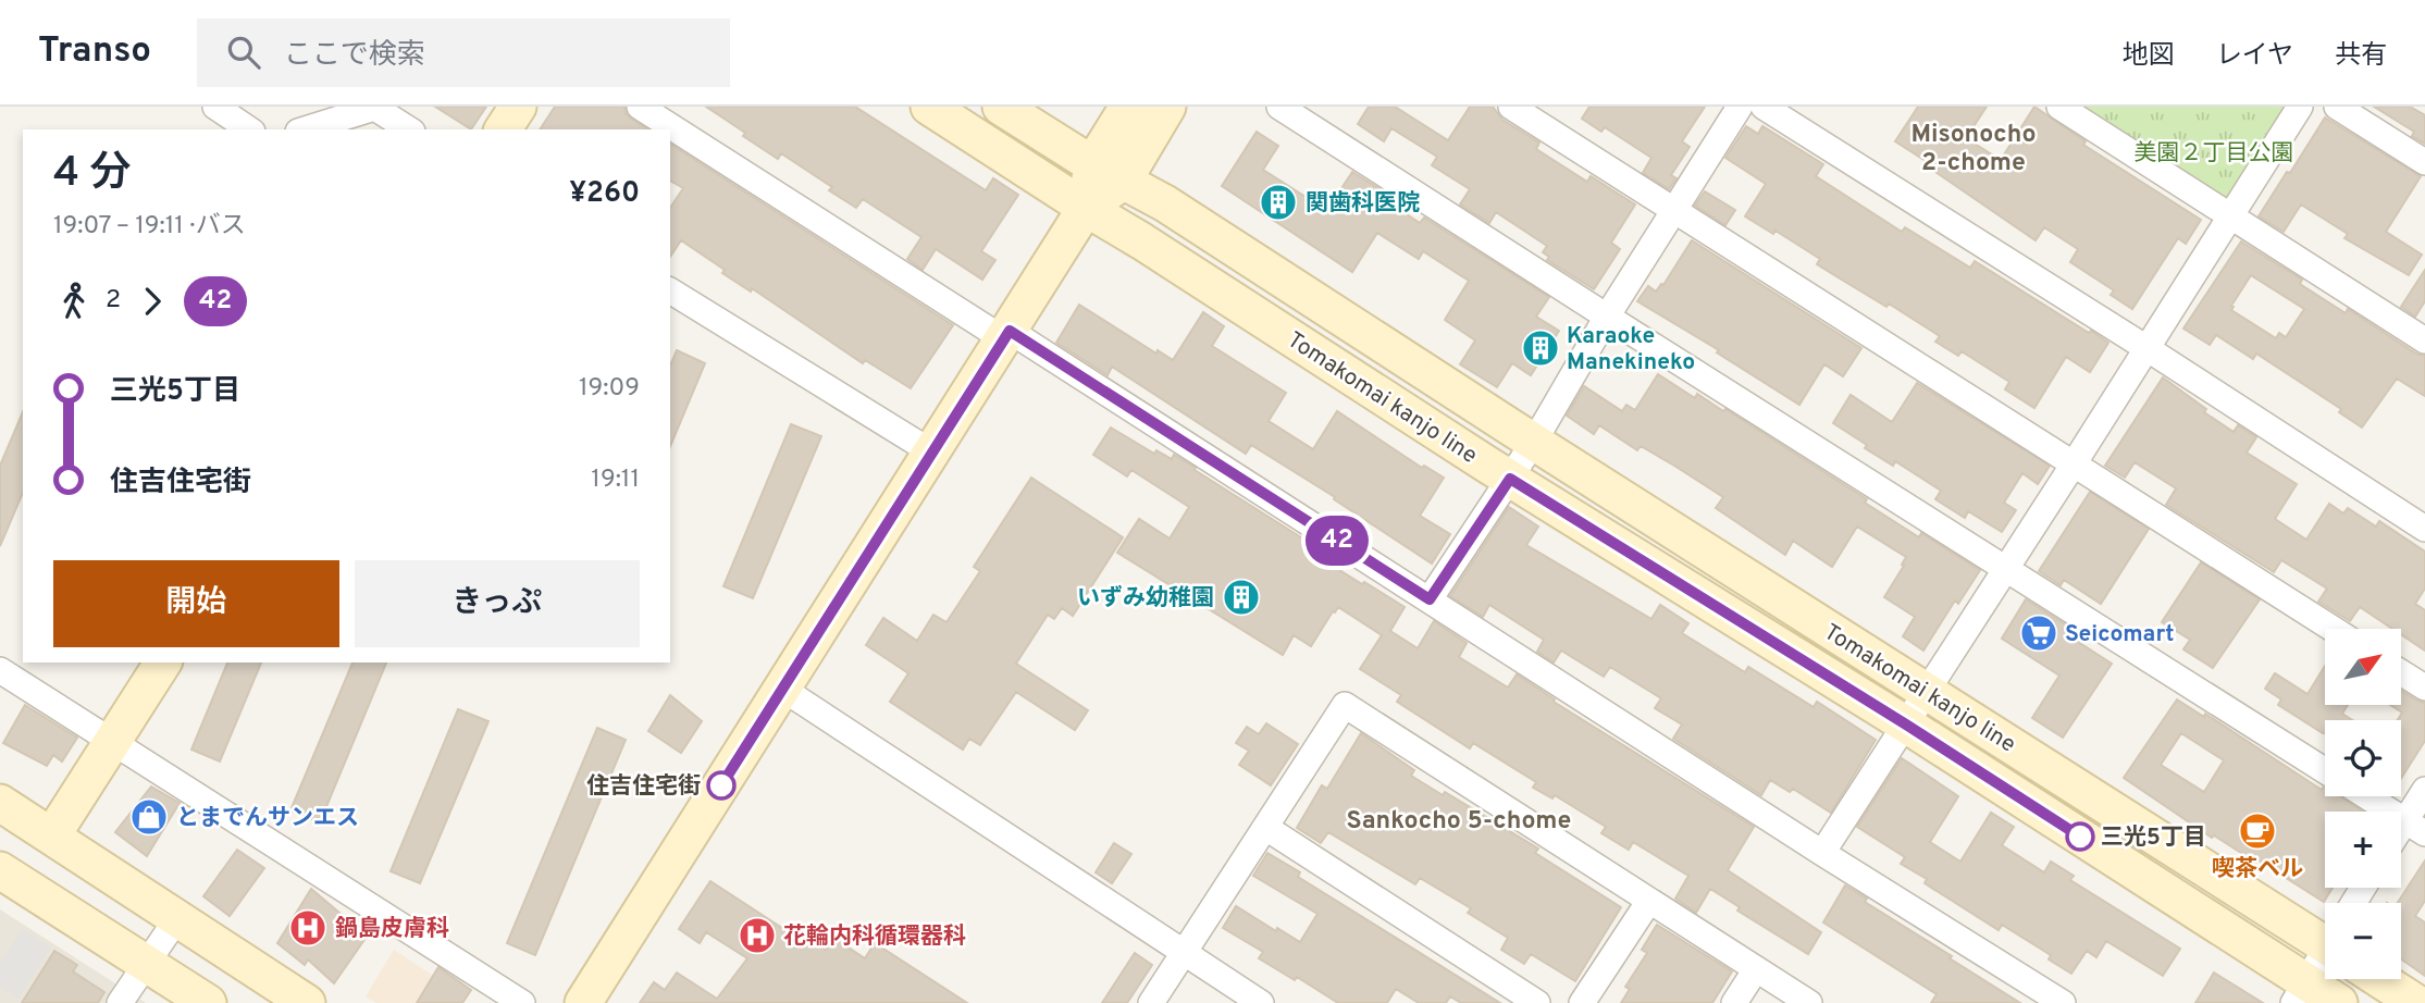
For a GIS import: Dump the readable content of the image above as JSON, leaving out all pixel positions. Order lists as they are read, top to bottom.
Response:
{
  "streets": {
    "main road": ["Tomakomai kanjo line"]
  },
  "districts": ["Misonocho 2-chome", "Sankocho 5-chome"],
  "parks": ["美園２丁目公園"],
  "places": {
    "building": ["関歯科医院", "Karaoke Manekineko", "いずみ幼稚園"],
    "supermarket": ["Seicomart"],
    "other": ["住吉住宅街", "三光5丁目"],
    "shop": ["とまでんサンエス"],
    "cafe": ["喫茶ベル"],
    "hospital": ["鍋島皮膚科", "花輪内科循環器科"]
  },
  "lines": ["bus line 42"],
  "north": "top right",
  "page": {
    "header": "Transo",
    "search": "ここで検索",
    "nav": ["地図", "レイヤ", "共有"],
    "on_map": "42",
    "heading": ["4 分", "19:07 – 19:11 · バス", "¥260"],
    "legs": ["2", "42"],
    "list": [
      {
        "name": "三光5丁目",
        "value": "19:09"
      },
      {
        "name": "住吉住宅街",
        "value": "19:11"
      }
    ],
    "buttons": ["開始", "きっぷ"],
    "map_buttons": ["+", "−"]
  }
}
